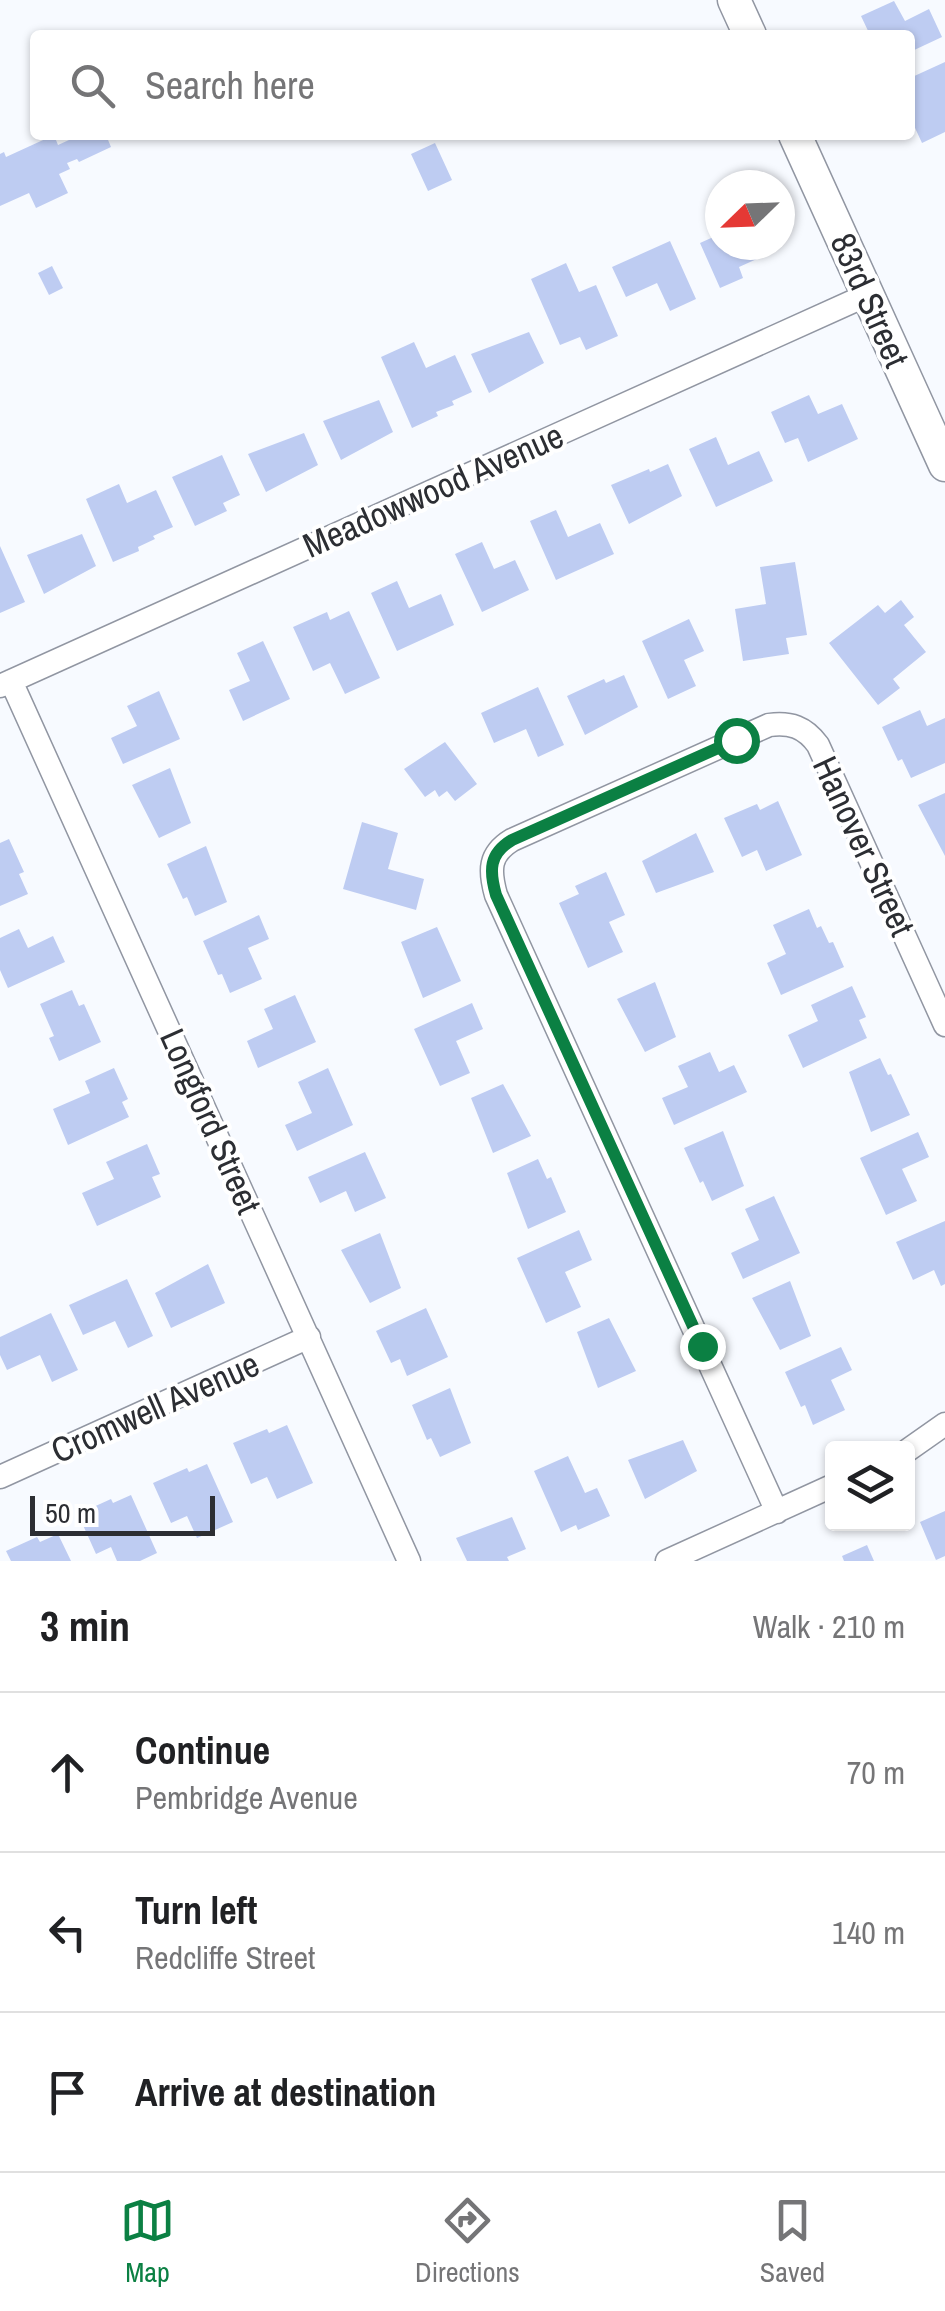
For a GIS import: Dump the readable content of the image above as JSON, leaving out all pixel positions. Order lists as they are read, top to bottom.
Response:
{
  "streets": {
    "main road": ["83rd Street"],
    "street": [
      "Meadowwood Avenue",
      "Hanover Street",
      "Longford Street",
      "Cromwell Avenue"
    ]
  },
  "crossings": [
    ["83rd Street", "Meadowwood Avenue"],
    ["Meadowwood Avenue", "Longford Street"],
    ["Longford Street", "Cromwell Avenue"]
  ],
  "scale_bar": "50 m",
  "north": "bottom left",
  "page": {
    "search": "Search here",
    "scale": "50 m",
    "heading": ["3 min", "Walk · 210 m"],
    "list": [
      ["Continue", "Pembridge Avenue", "70 m"],
      ["Turn left", "Redcliffe Street", "140 m"],
      "Arrive at destination"
    ],
    "nav": ["Map", "Directions", "Saved"]
  }
}
